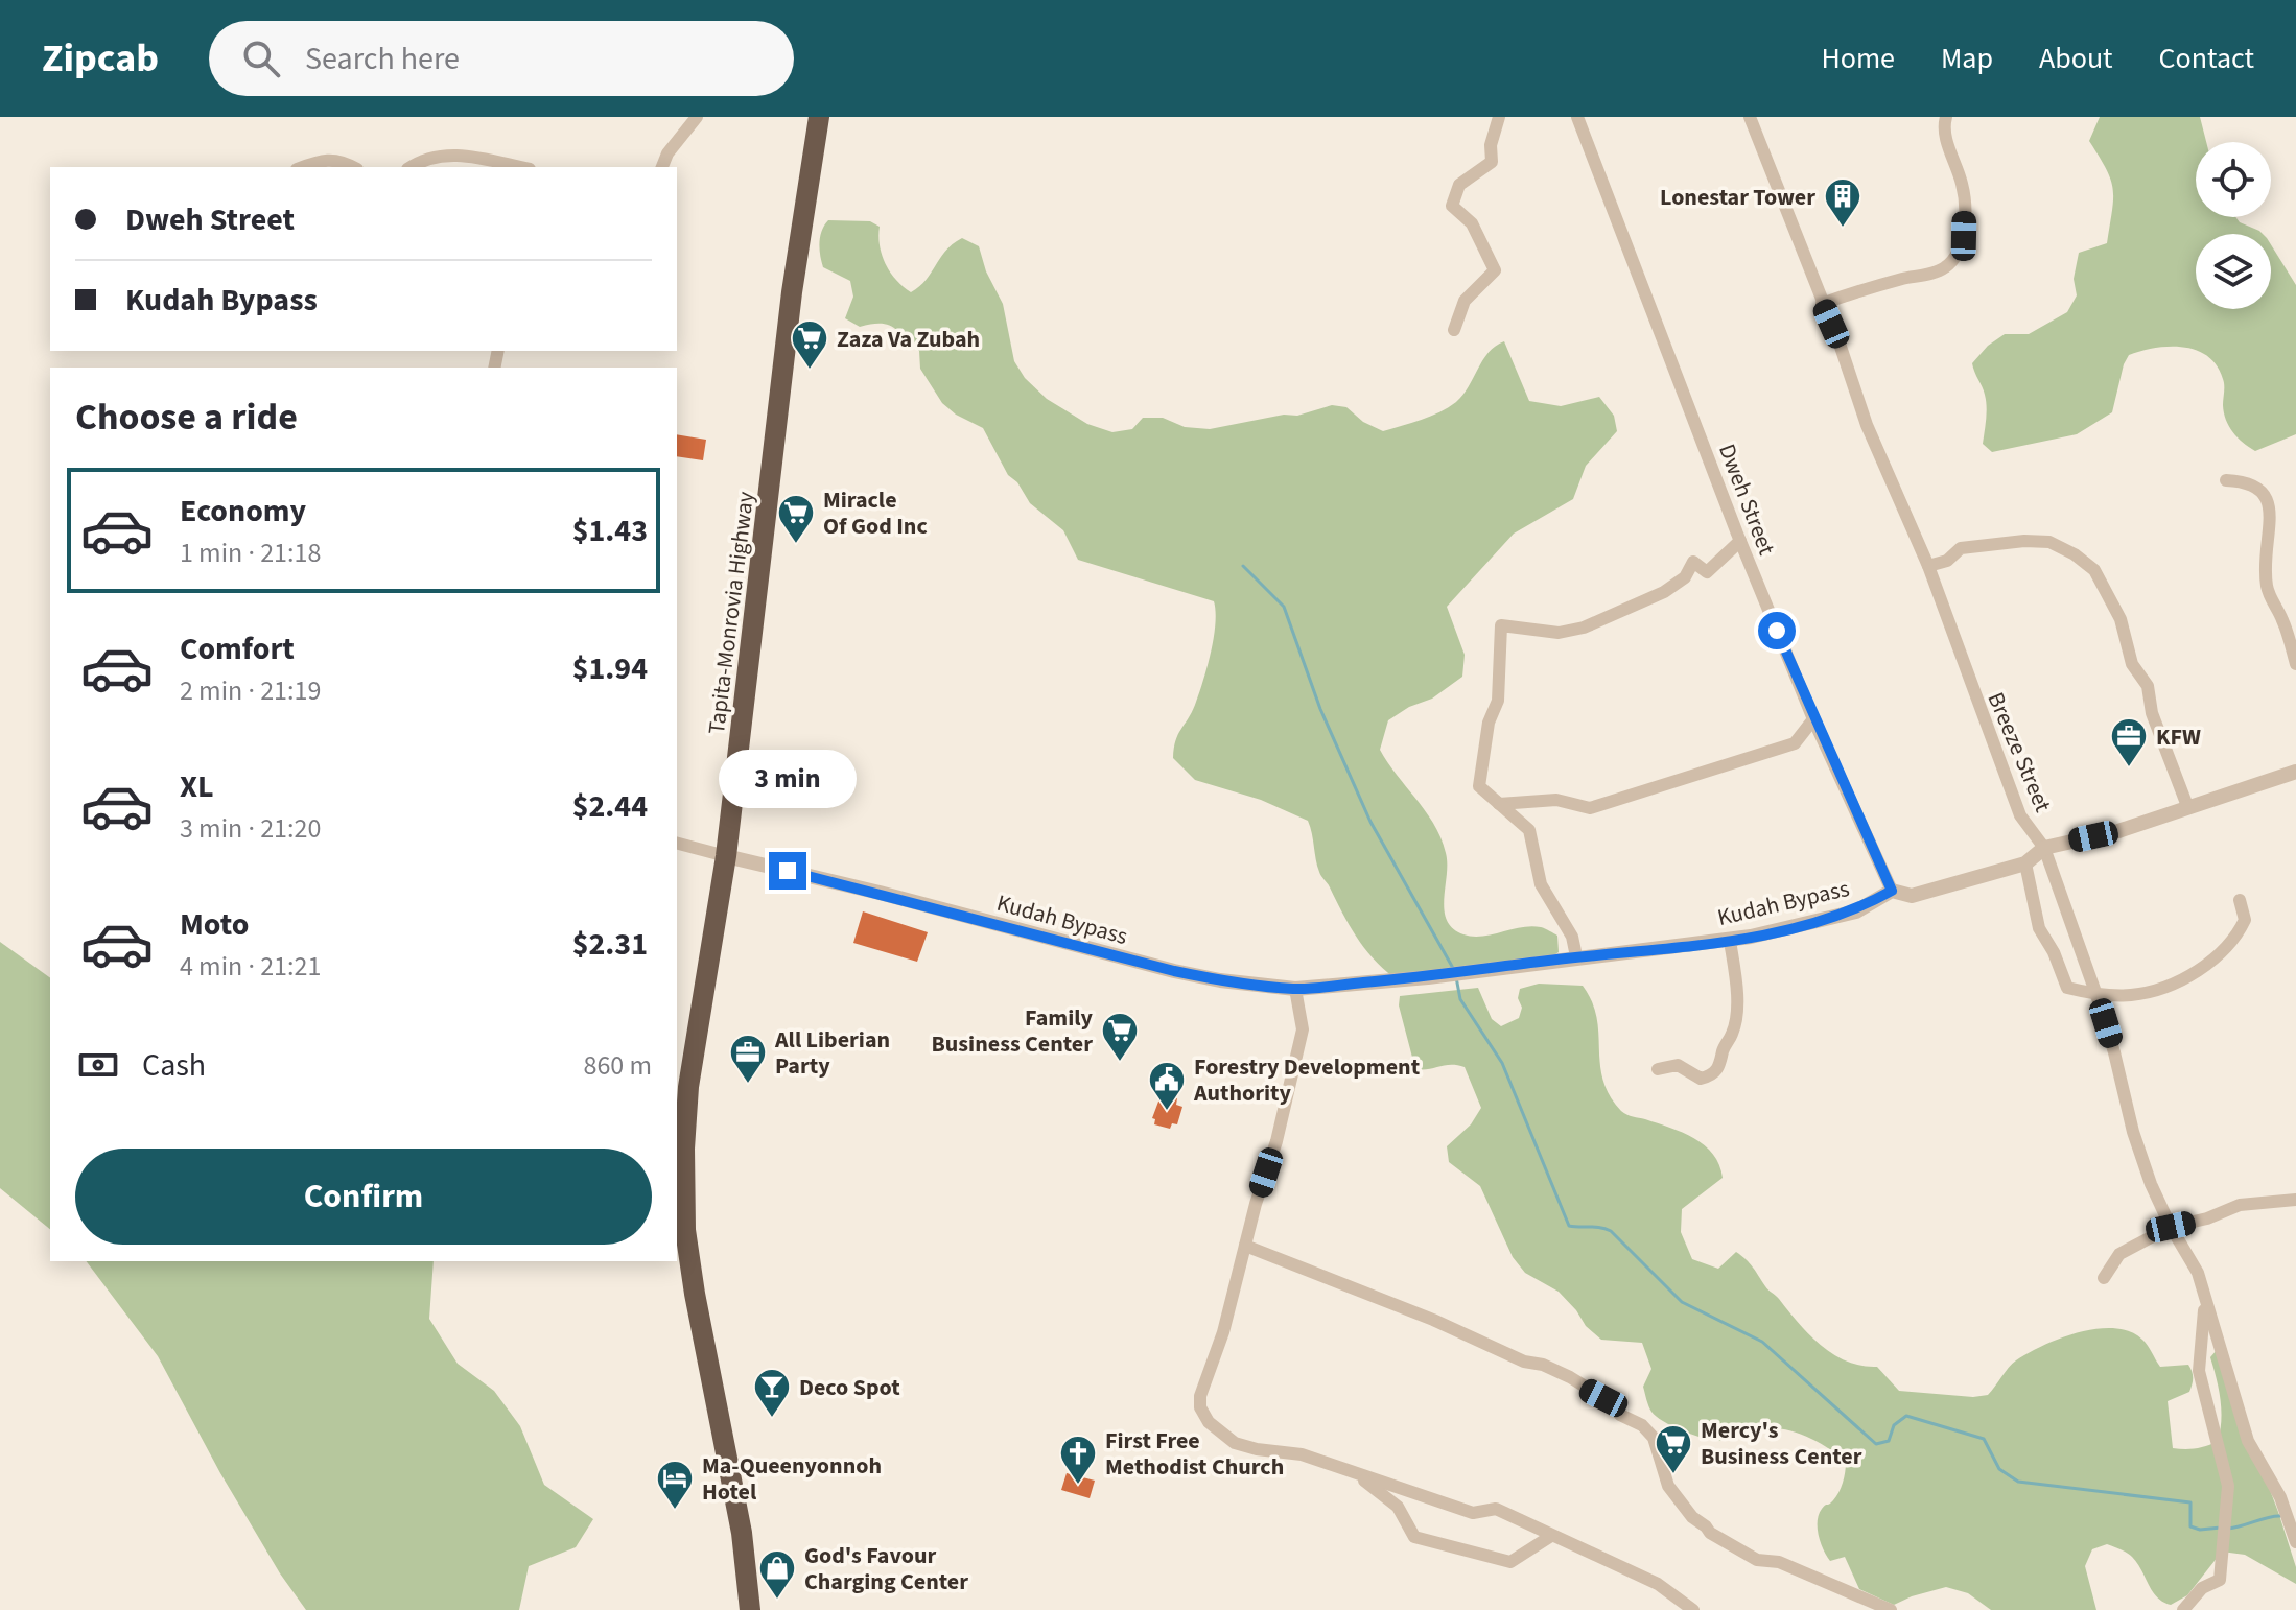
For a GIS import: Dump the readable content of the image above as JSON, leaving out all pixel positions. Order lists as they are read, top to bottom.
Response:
{
  "streets": {
    "highway": ["Tapita-Monrovia Highway"],
    "street": ["Dweh Street", "Breeze Street", "Kudah Bypass"]
  },
  "crossings": [
    ["Dweh Street", "Kudah Bypass"],
    ["Tapita-Monrovia Highway", "Kudah Bypass"],
    ["Breeze Street", "Kudah Bypass"]
  ],
  "places": {
    "building": ["Lonestar Tower"],
    "supermarket": [
      "Zaza Va Zubah",
      "Miracle Of God Inc",
      "Family Business Center",
      "Mercy's Business Center"
    ],
    "office": ["KFW", "All Liberian Party"],
    "public building": ["Forestry Development Authority"],
    "bar": ["Deco Spot"],
    "church": ["First Free Methodist Church"],
    "hotel": ["Ma-Queenyonnoh Hotel"],
    "shop": ["God's Favour Charging Center"]
  },
  "page": {
    "header": "Zipcab",
    "search": "Search here",
    "nav": [
      "Home",
      "Map",
      "About",
      "Contact"
    ],
    "banner": ["Dweh Street", "Kudah Bypass"],
    "heading": "Choose a ride",
    "list": [
      {
        "name": "Economy",
        "note": "1 min · 21:18",
        "value": "$1.43"
      },
      {
        "name": "Comfort",
        "note": "2 min · 21:19",
        "value": "$1.94"
      },
      {
        "name": "XL",
        "note": "3 min · 21:20",
        "value": "$2.44"
      },
      {
        "name": "Moto",
        "note": "4 min · 21:21",
        "value": "$2.31"
      }
    ],
    "bubble": "3 min",
    "pay": ["Cash", "860 m"],
    "buttons": "Confirm"
  }
}
